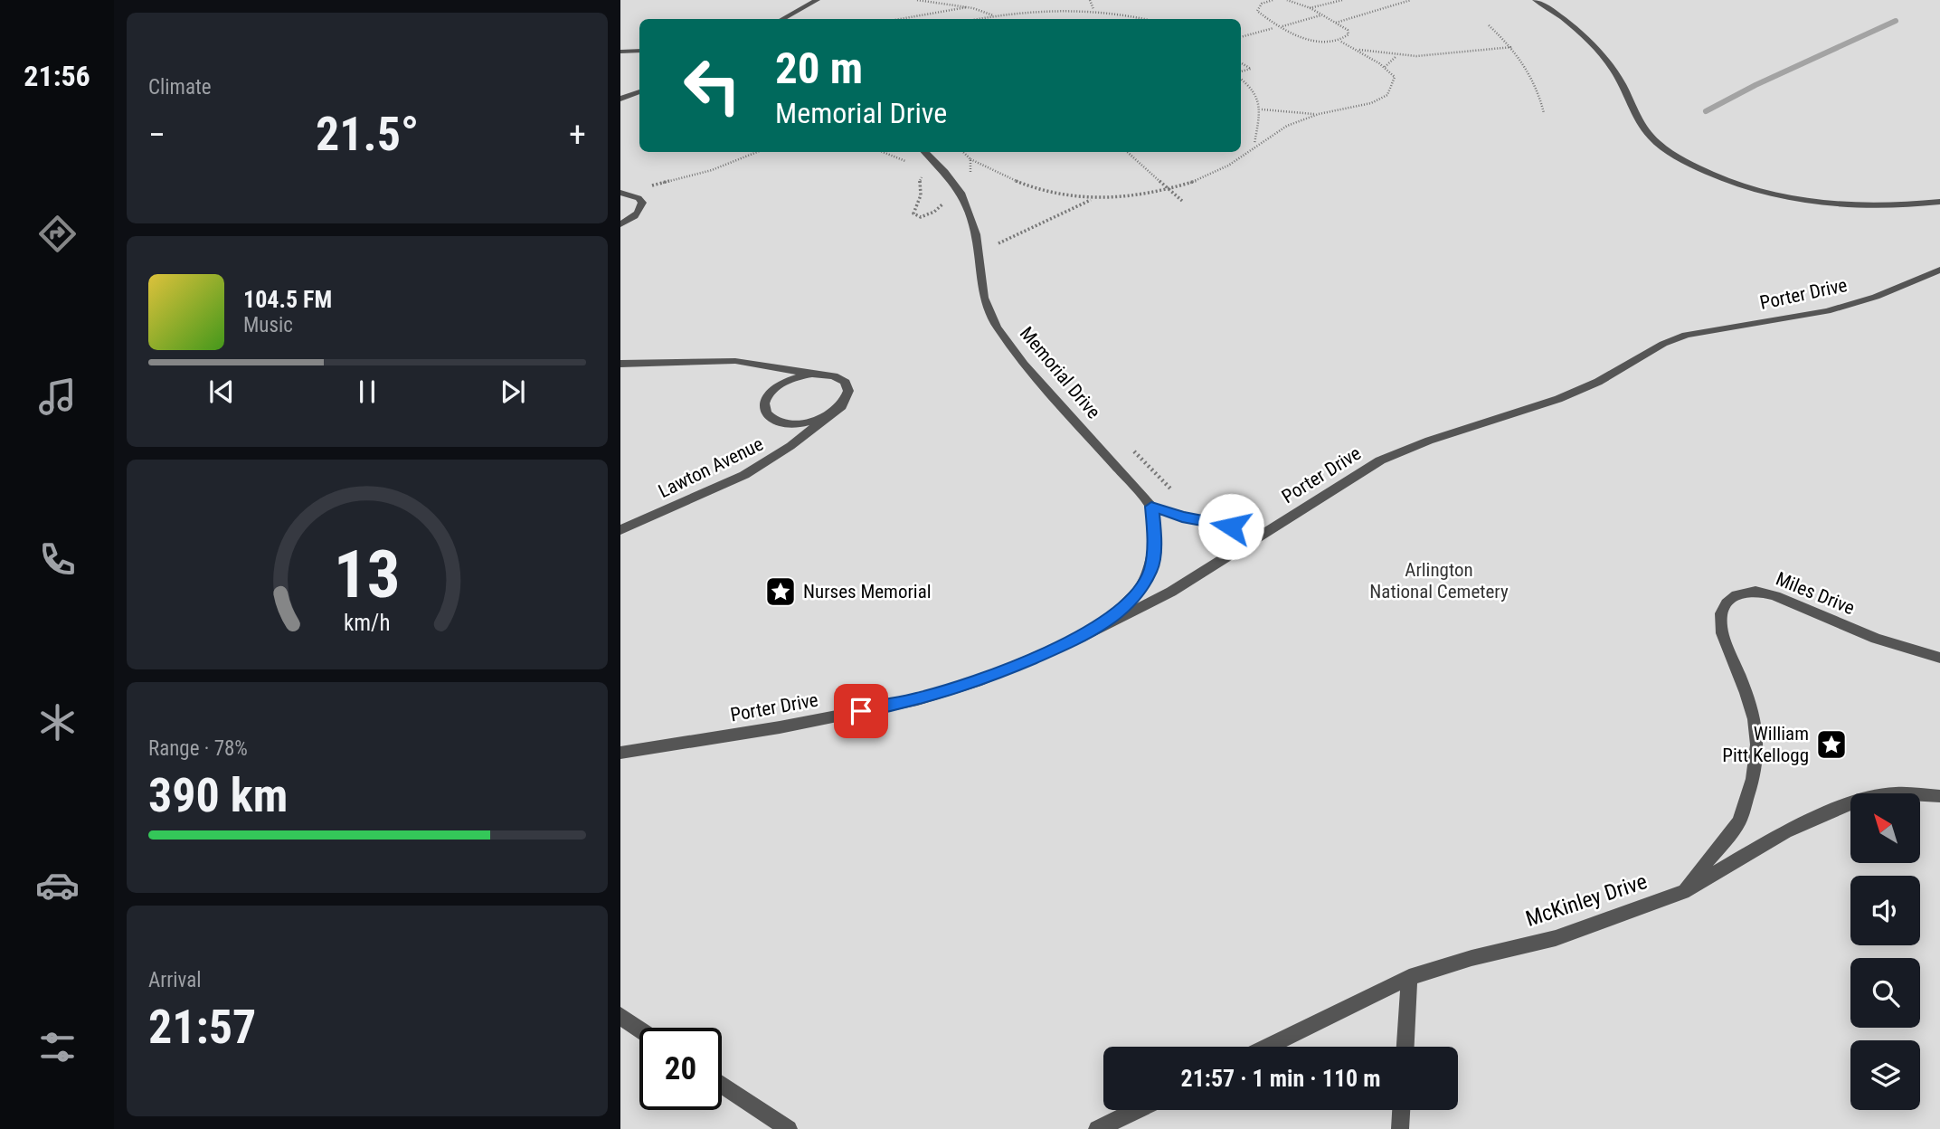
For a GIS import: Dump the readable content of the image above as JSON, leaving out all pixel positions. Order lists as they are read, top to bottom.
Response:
{
  "streets": {
    "lane": [
      "Porter Drive",
      "Memorial Drive",
      "Lawton Avenue",
      "Miles Drive",
      "McKinley Drive"
    ]
  },
  "crossings": [
    ["Miles Drive", "McKinley Drive"]
  ],
  "parks": ["Arlington National Cemetery"],
  "places": {
    "place": ["Nurses Memorial", "William Pitt Kellogg"]
  },
  "north": "top left",
  "page": {
    "tabs": "21:56",
    "tile": [
      "Climate",
      ["Range · 78%", "390 km"],
      ["Arrival", "21:57"]
    ],
    "turn": ["20 m", "Memorial Drive"],
    "heat": ["−", "21.5°", "+"],
    "song": ["104.5 FM", "Music"],
    "limit": "20",
    "trip": "21:57 · 1 min · 110 m",
    "gauge": ["13", "km/h"]
  }
}
